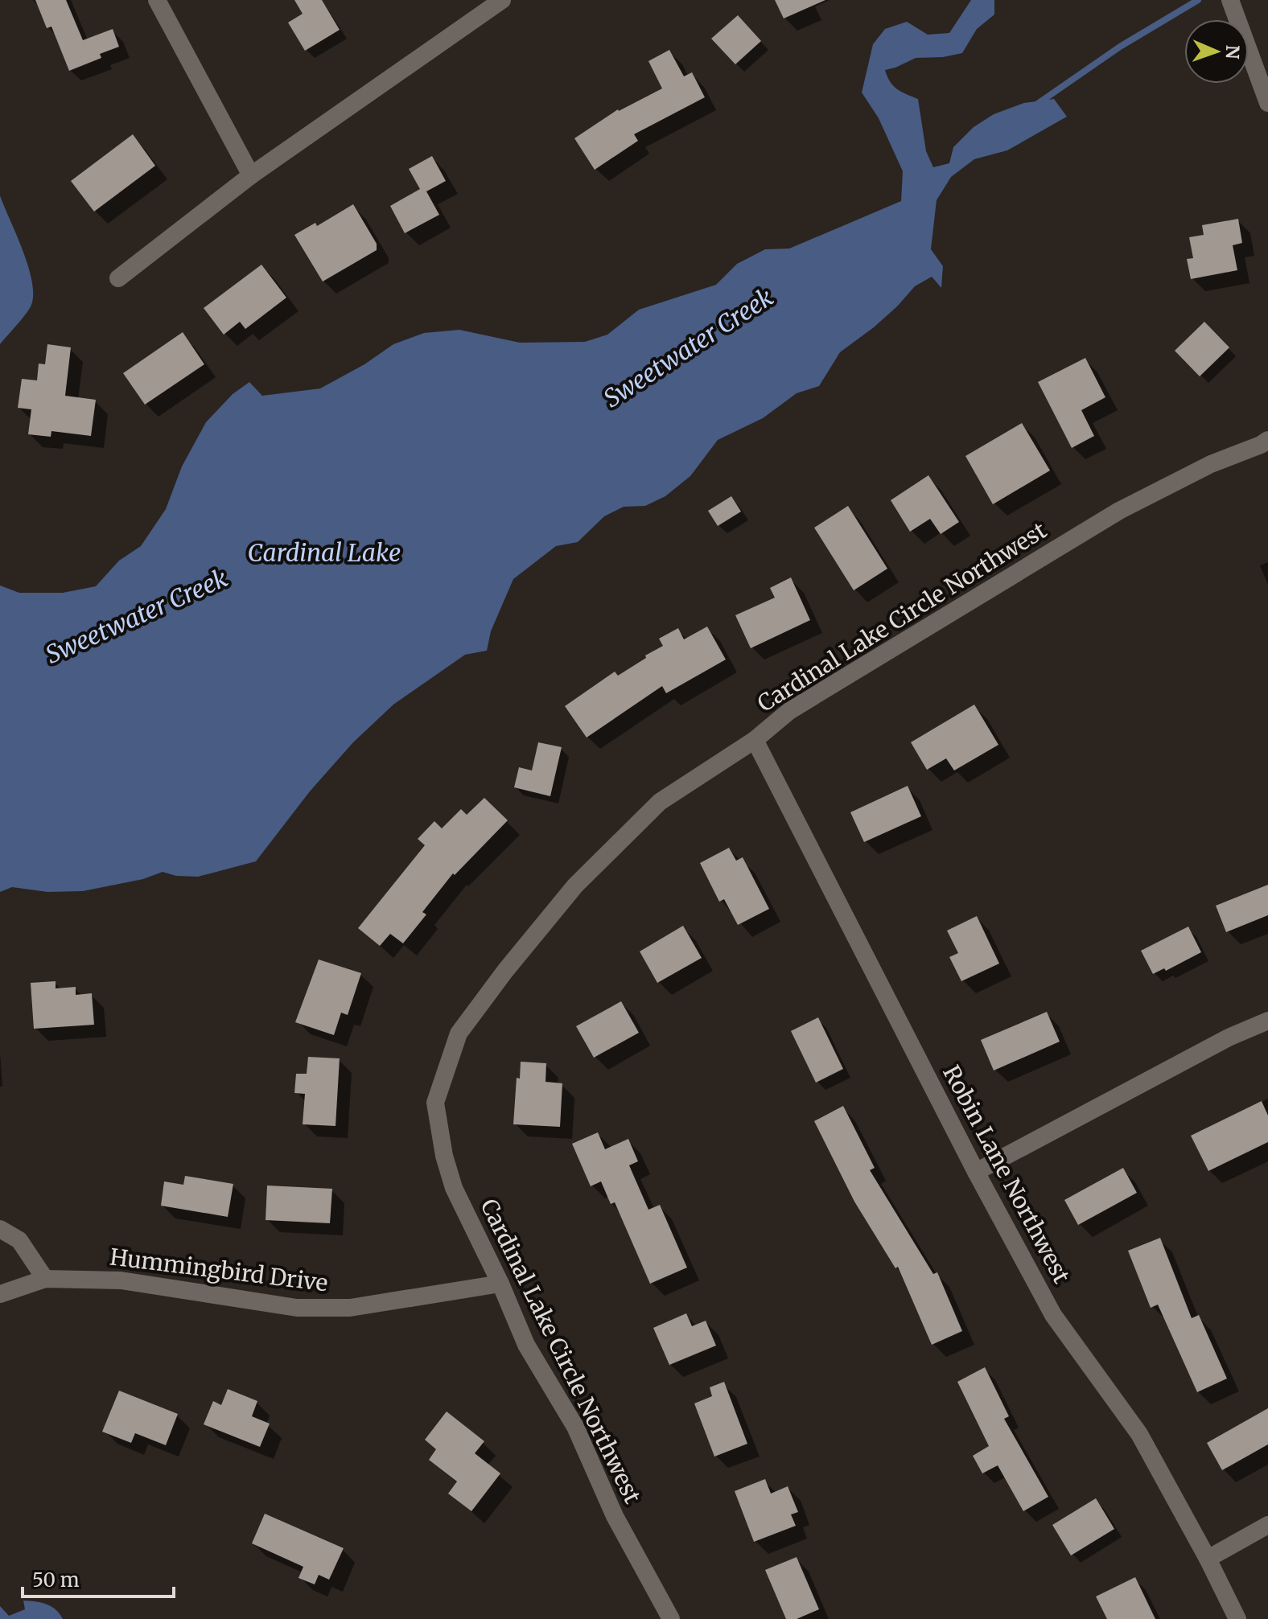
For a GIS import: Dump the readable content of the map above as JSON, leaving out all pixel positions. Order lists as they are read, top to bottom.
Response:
{
  "streets": {
    "street": ["Cardinal Lake Circle Northwest", "Robin Lane Northwest", "Hummingbird Drive"]
  },
  "crossings": [
    ["Cardinal Lake Circle Northwest", "Robin Lane Northwest"],
    ["Cardinal Lake Circle Northwest", "Hummingbird Drive"]
  ],
  "water": ["Sweetwater Creek", "Cardinal Lake"],
  "scale_bar": "50 m",
  "north": "right"
}
